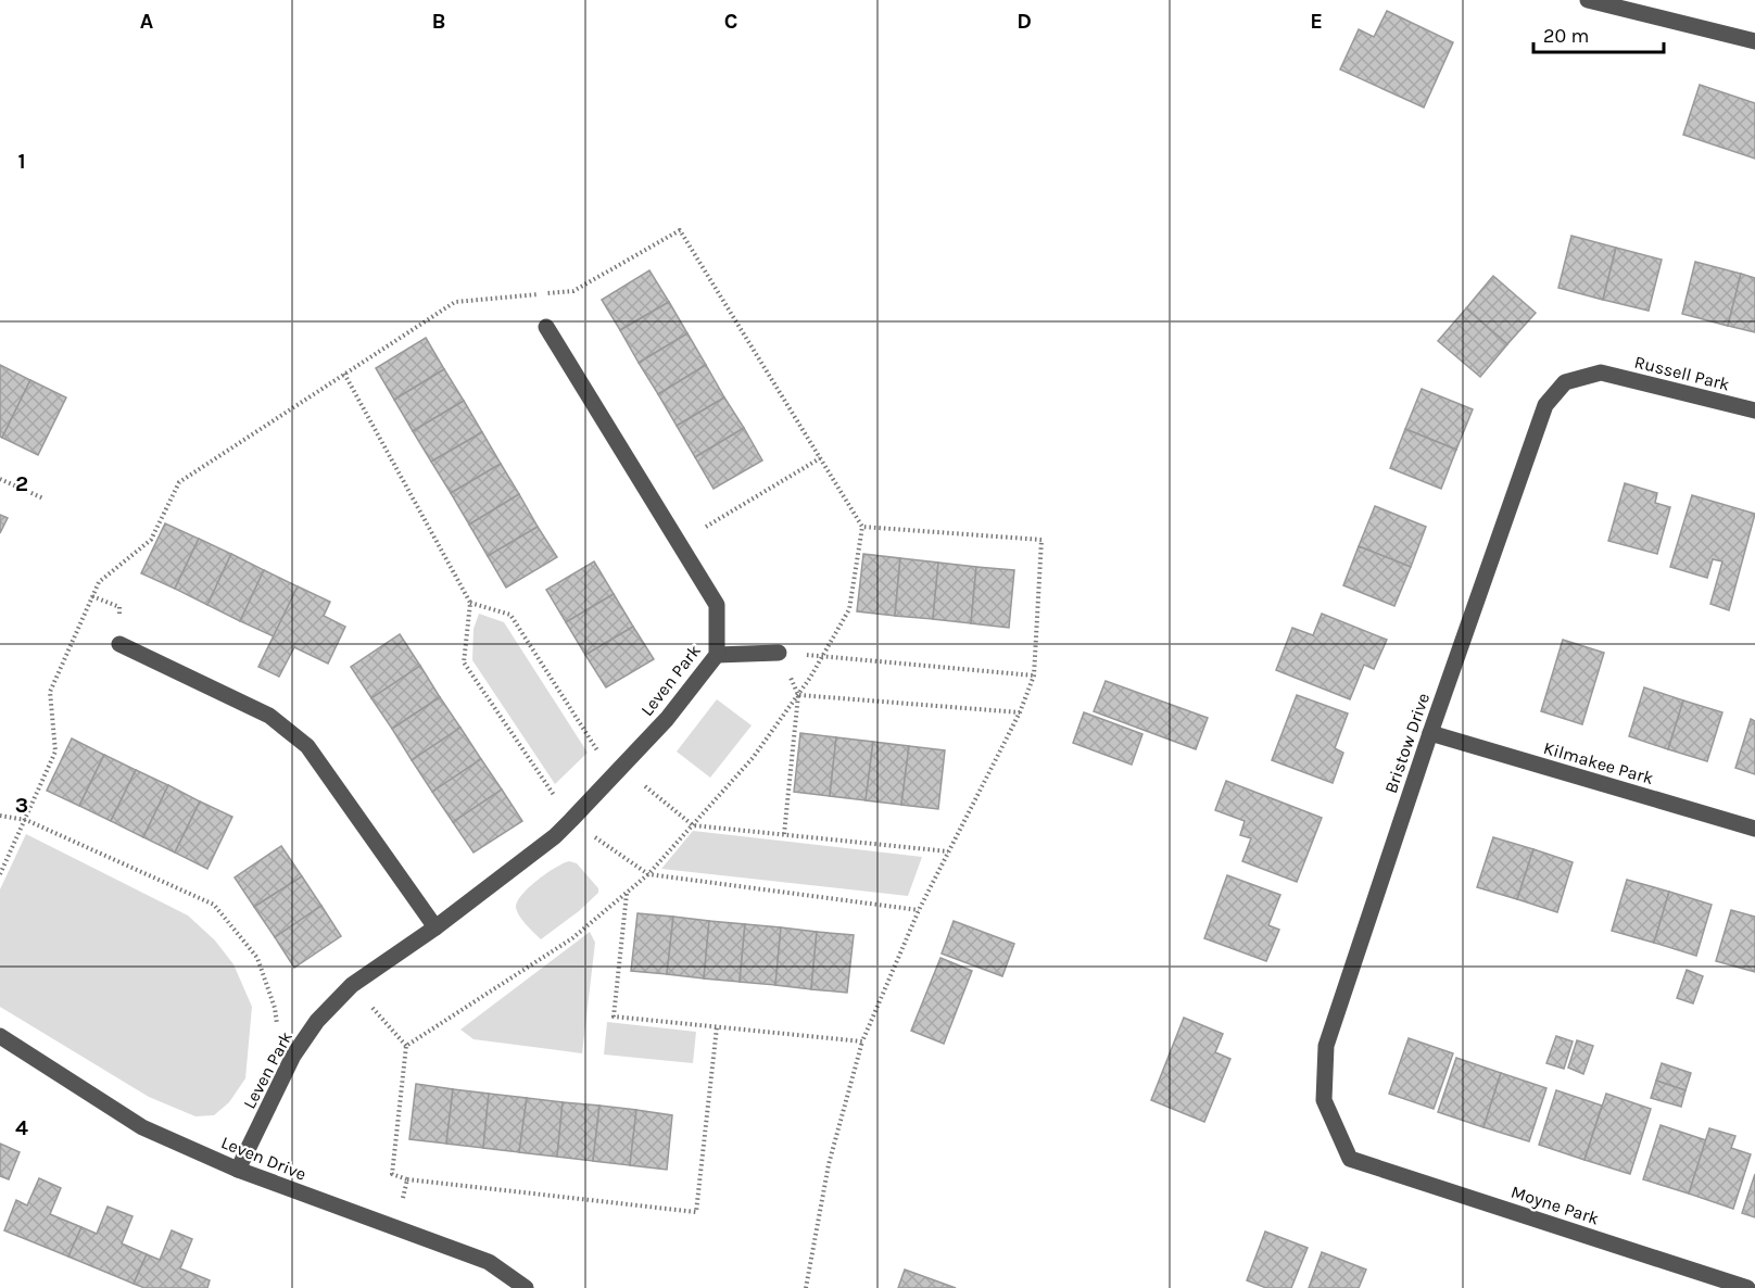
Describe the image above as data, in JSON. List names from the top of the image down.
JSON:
{
  "streets": {
    "street": [
      "Russell Park",
      "Leven Park",
      "Bristow Drive",
      "Kilmakee Park",
      "Leven Drive",
      "Moyne Park"
    ]
  },
  "crossings": [
    ["Russell Park", "Bristow Drive"],
    ["Leven Park", "Leven Drive"],
    ["Bristow Drive", "Kilmakee Park"],
    ["Bristow Drive", "Moyne Park"]
  ],
  "scale_bar": "20 m",
  "grid": {
    "columns": [
      "A",
      "B",
      "C",
      "D",
      "E"
    ],
    "rows": [
      "1",
      "2",
      "3",
      "4"
    ]
  }
}
